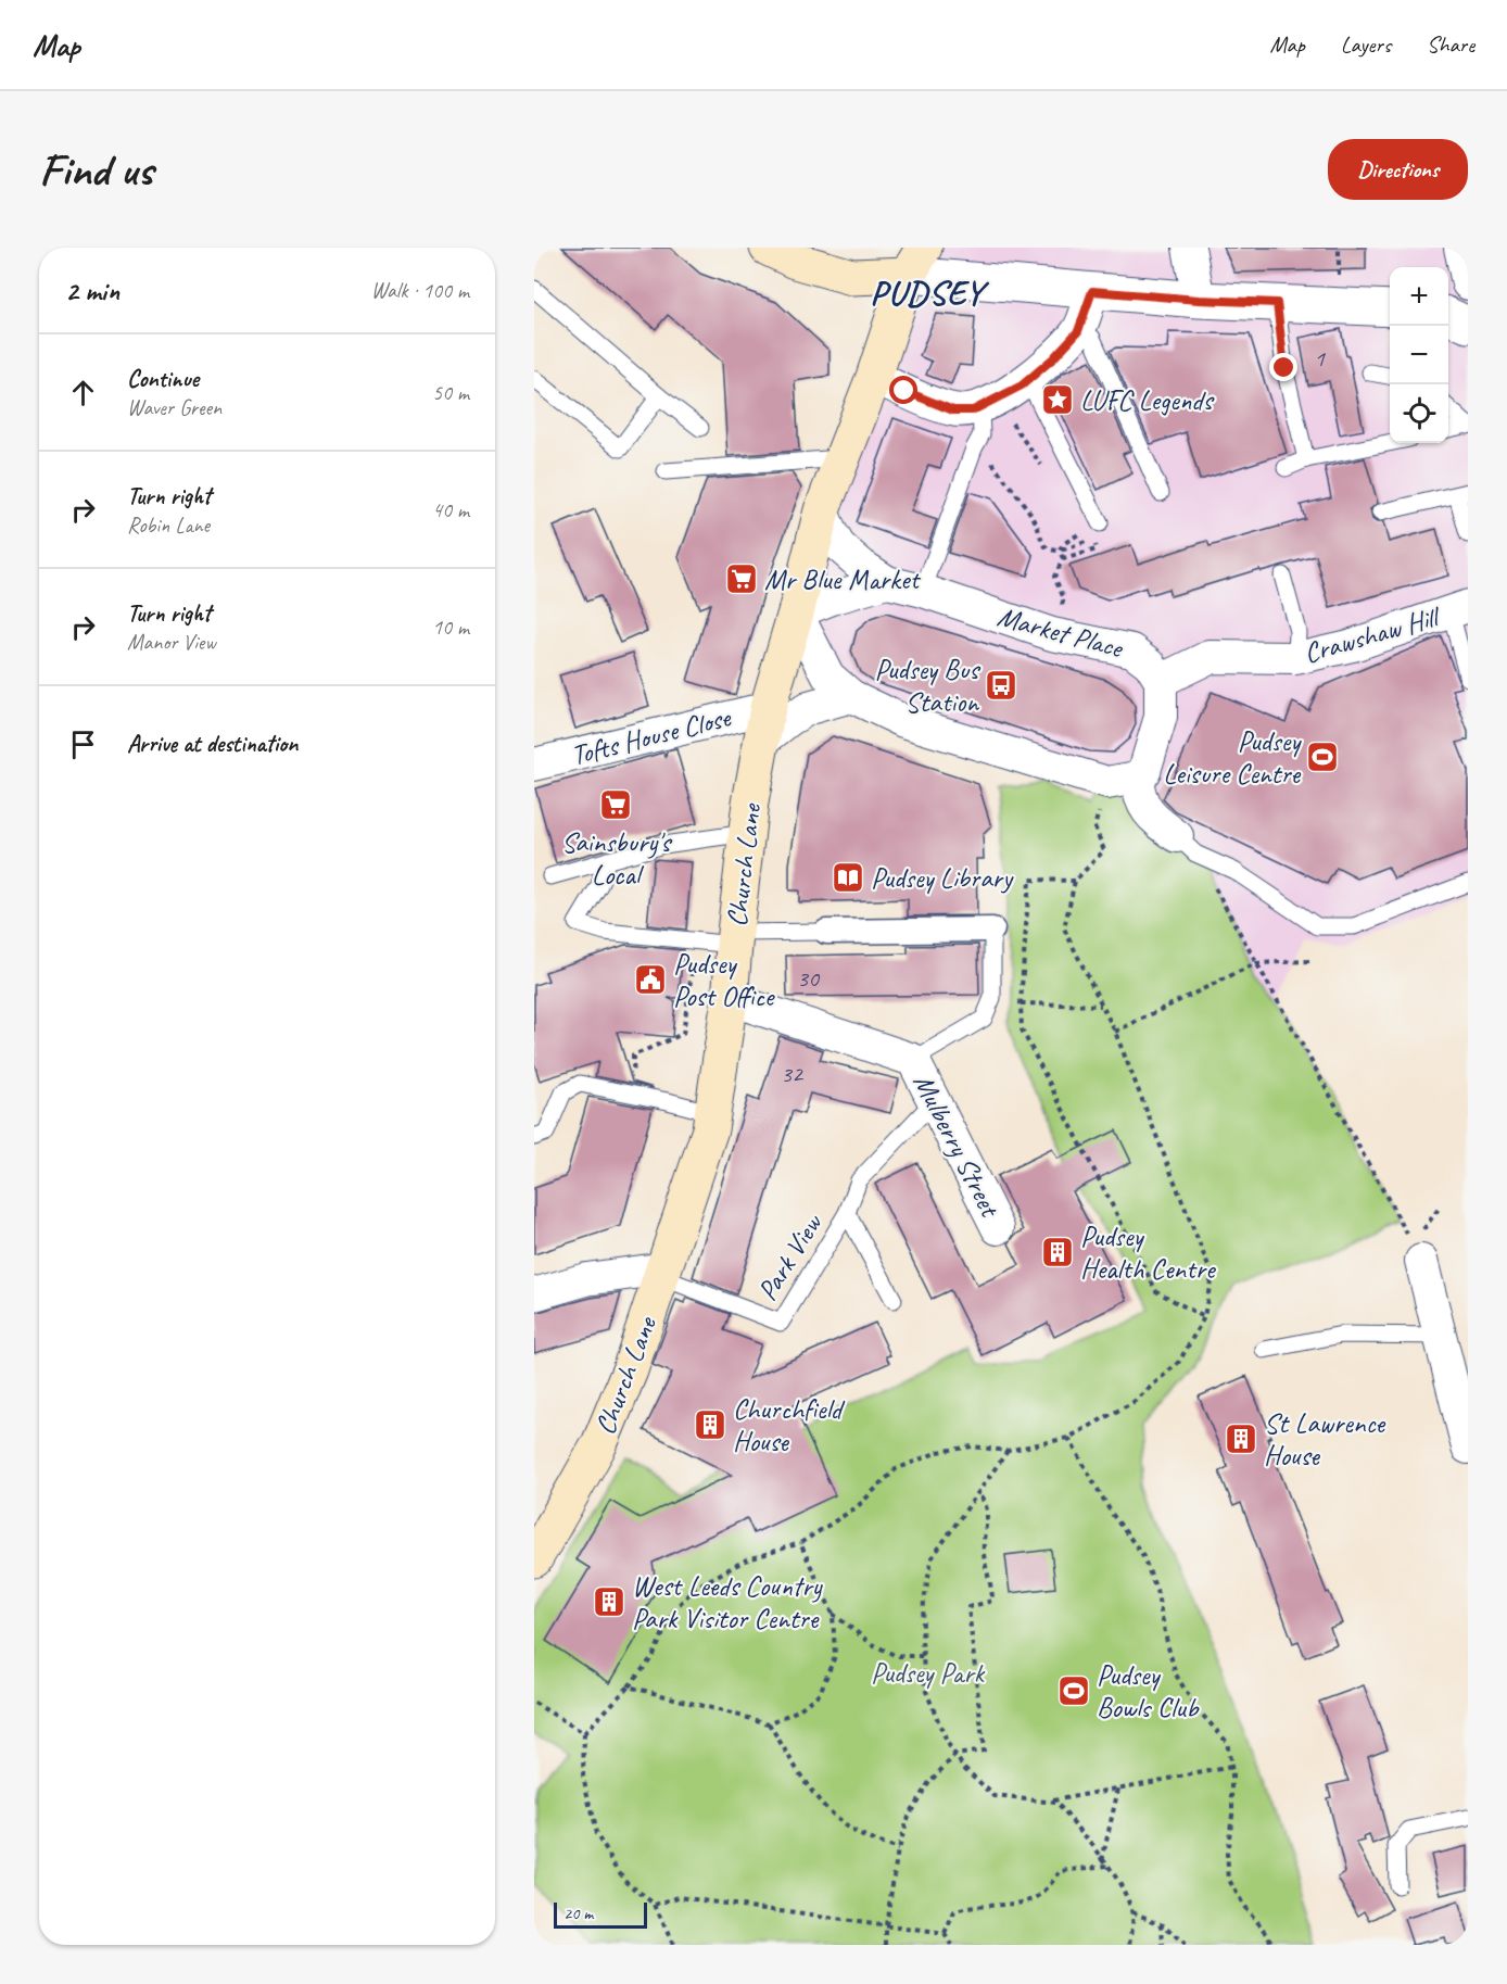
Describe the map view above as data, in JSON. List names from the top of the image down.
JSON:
{
  "streets": {
    "main road": ["Church Lane"],
    "street": [
      "Market Place",
      "Crawshaw Hill",
      "Tofts House Close",
      "Mulberry Street"
    ],
    "lane": ["Park View"]
  },
  "crossings": [
    ["Market Place", "Crawshaw Hill"],
    ["Market Place", "Church Lane"],
    ["Tofts House Close", "Church Lane"],
    ["Church Lane", "Mulberry Street"],
    ["Church Lane", "Park View"],
    ["Mulberry Street", "Park View"]
  ],
  "districts": ["PUDSEY"],
  "parks": ["Pudsey Park"],
  "places": {
    "place": ["LUFC Legends"],
    "supermarket": ["Mr Blue Market", "Sainsbury's Local"],
    "bus stop": ["Pudsey Bus Station"],
    "sports": ["Pudsey Leisure Centre", "Pudsey Bowls Club"],
    "library": ["Pudsey Library"],
    "public building": ["Pudsey Post Office"],
    "building": [
      "Pudsey Health Centre",
      "Churchfield House",
      "St Lawrence House",
      "West Leeds Country Park Visitor Centre"
    ]
  },
  "house_numbers": ["1", "30", "32"],
  "scale_bar": "20 m",
  "page": {
    "header": "Map",
    "nav": ["Map", "Layers", "Share"],
    "buttons": "Directions",
    "title": "Find us",
    "heading": ["2 min", "Walk · 100 m"],
    "map_buttons": ["+", "−"],
    "list": [
      ["Continue", "Waver Green", "50 m"],
      ["Turn right", "Robin Lane", "40 m"],
      ["Turn right", "Manor View", "10 m"],
      "Arrive at destination"
    ],
    "scale": "20 m"
  }
}
